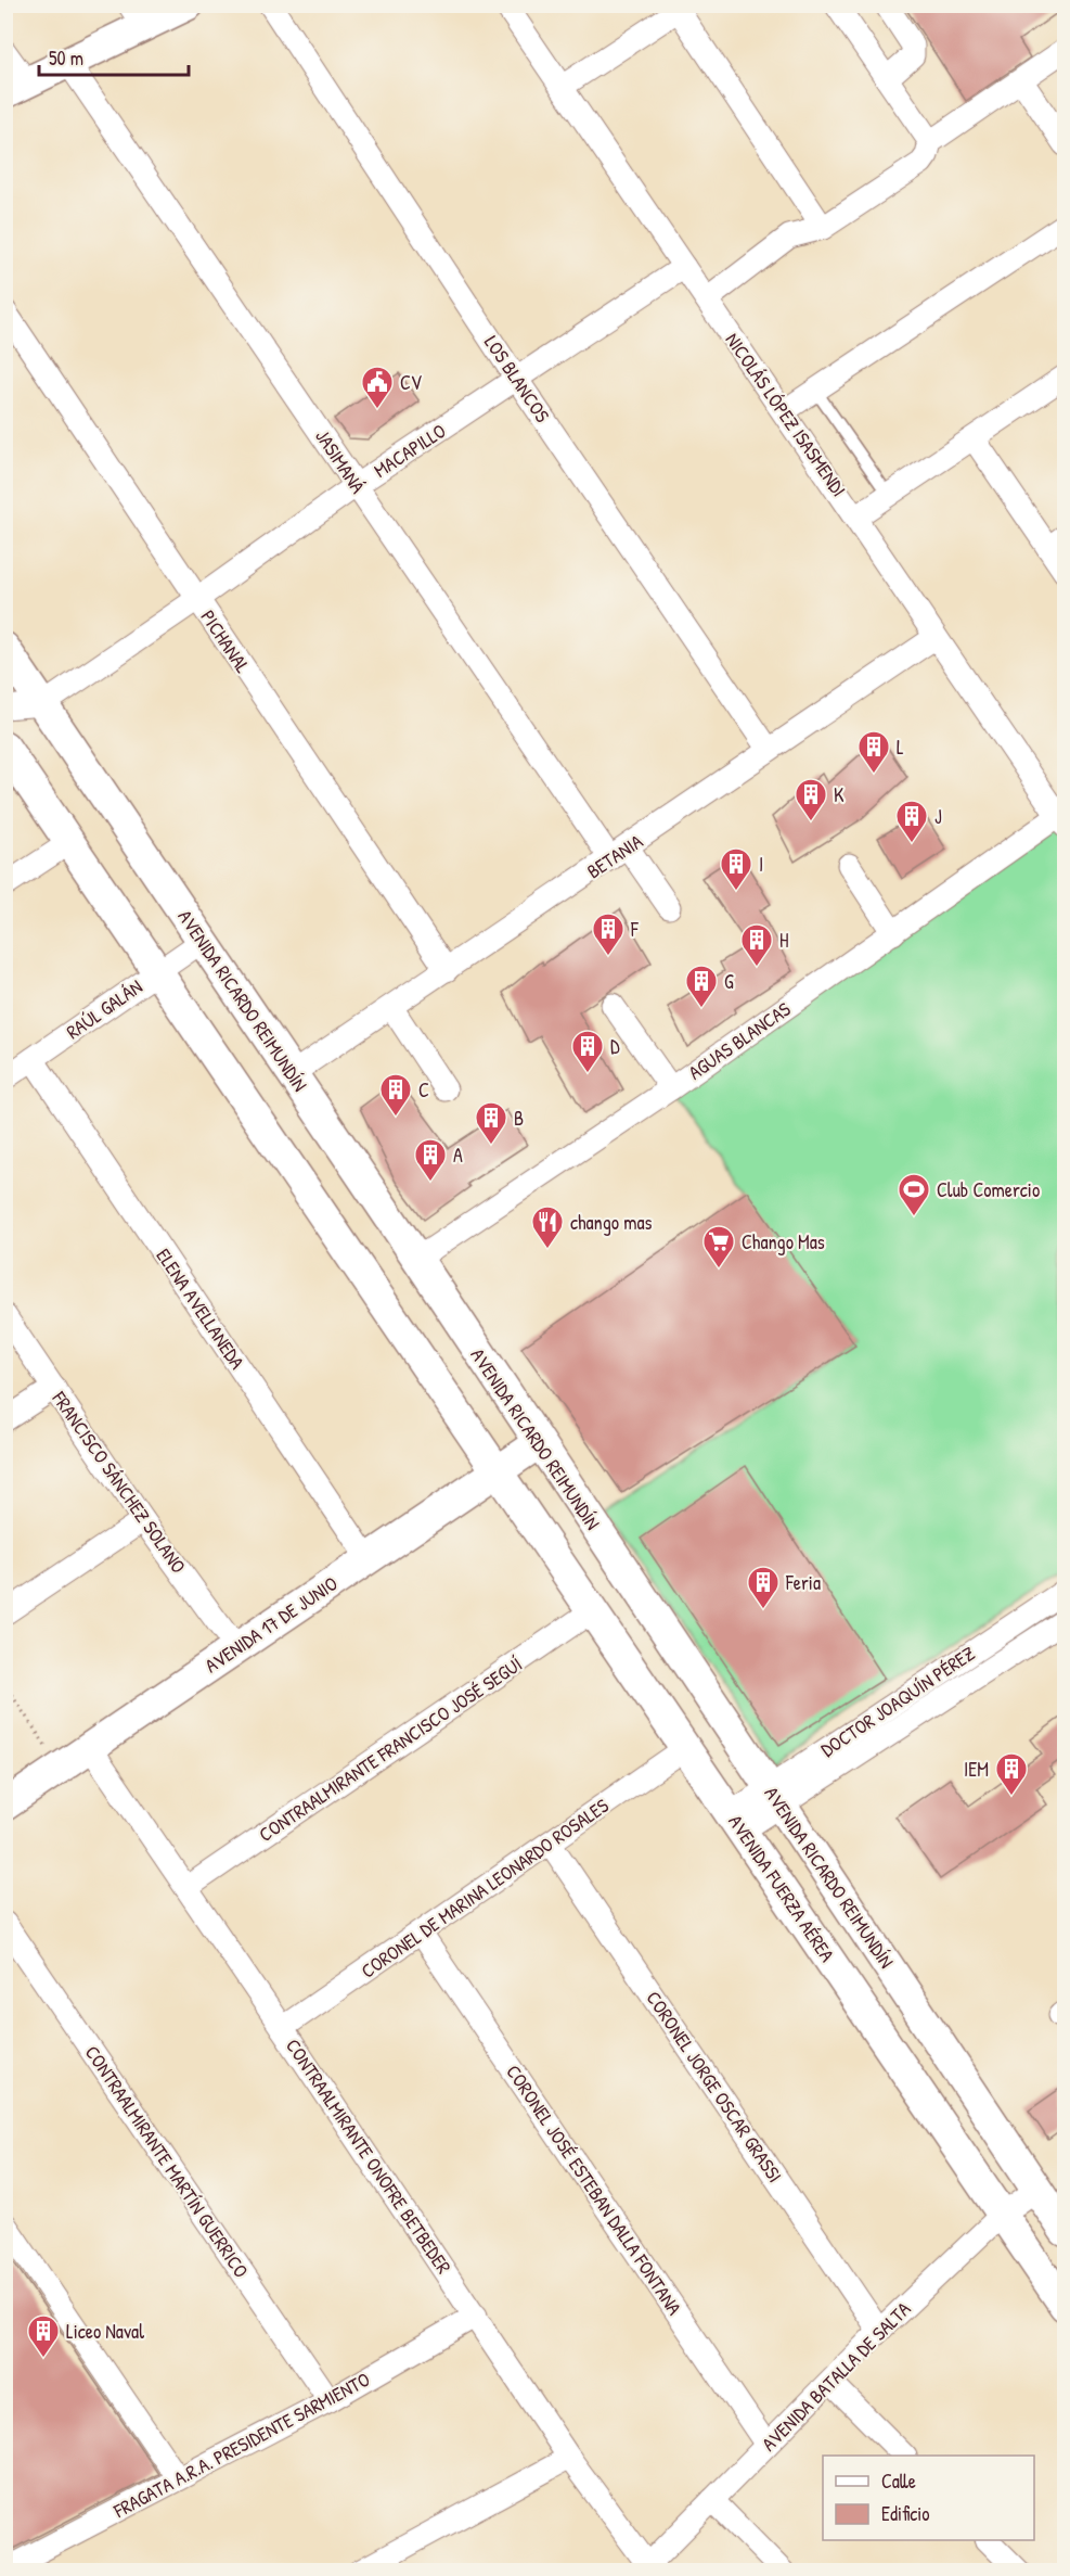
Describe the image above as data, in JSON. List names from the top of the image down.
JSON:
{
  "streets": {
    "street": [
      "LOS BLANCOS",
      "NICOLÁS LÓPEZ ISASMENDI",
      "MACAPILLO",
      "JASIMANÁ",
      "PICHANAL",
      "BETANIA",
      "AVENIDA RICARDO REIMUNDÍN",
      "RAÚL GALÁN",
      "AGUAS BLANCAS",
      "ELENA AVELLANEDA",
      "FRANCISCO SÁNCHEZ SOLANO",
      "AVENIDA 17 DE JUNIO",
      "DOCTOR JOAQUÍN PÉREZ",
      "CONTRAALMIRANTE FRANCISCO JOSÉ SEGUÍ",
      "CORONEL DE MARINA LEONARDO ROSALES",
      "AVENIDA FUERZA AÉREA",
      "CORONEL JORGE OSCAR GRASSI",
      "CONTRAALMIRANTE ONOFRE BETBEDER",
      "CONTRAALMIRANTE MARTÍN GUERRICO",
      "CORONEL JOSÉ ESTEBAN DALLA FONTANA",
      "AVENIDA BATALLA DE SALTA",
      "FRAGATA A.R.A. PRESIDENTE SARMIENTO"
    ]
  },
  "crossings": [
    ["LOS BLANCOS", "MACAPILLO"],
    ["LOS BLANCOS", "BETANIA"],
    ["NICOLÁS LÓPEZ ISASMENDI", "MACAPILLO"],
    ["NICOLÁS LÓPEZ ISASMENDI", "BETANIA"],
    ["NICOLÁS LÓPEZ ISASMENDI", "AGUAS BLANCAS"],
    ["MACAPILLO", "JASIMANÁ"],
    ["MACAPILLO", "PICHANAL"],
    ["MACAPILLO", "AVENIDA RICARDO REIMUNDÍN"],
    ["JASIMANÁ", "BETANIA"],
    ["PICHANAL", "BETANIA"],
    ["BETANIA", "AVENIDA RICARDO REIMUNDÍN"],
    ["AVENIDA RICARDO REIMUNDÍN", "RAÚL GALÁN"],
    ["AVENIDA RICARDO REIMUNDÍN", "AGUAS BLANCAS"],
    ["AVENIDA RICARDO REIMUNDÍN", "AVENIDA 17 DE JUNIO"],
    ["AVENIDA RICARDO REIMUNDÍN", "DOCTOR JOAQUÍN PÉREZ"],
    ["AVENIDA RICARDO REIMUNDÍN", "AVENIDA BATALLA DE SALTA"],
    ["RAÚL GALÁN", "ELENA AVELLANEDA"],
    ["ELENA AVELLANEDA", "AVENIDA 17 DE JUNIO"],
    ["FRANCISCO SÁNCHEZ SOLANO", "AVENIDA 17 DE JUNIO"],
    ["AVENIDA 17 DE JUNIO", "AVENIDA FUERZA AÉREA"],
    ["AVENIDA 17 DE JUNIO", "CONTRAALMIRANTE ONOFRE BETBEDER"],
    ["DOCTOR JOAQUÍN PÉREZ", "AVENIDA FUERZA AÉREA"],
    ["CONTRAALMIRANTE FRANCISCO JOSÉ SEGUÍ", "AVENIDA FUERZA AÉREA"],
    ["CONTRAALMIRANTE FRANCISCO JOSÉ SEGUÍ", "CONTRAALMIRANTE ONOFRE BETBEDER"],
    ["CORONEL DE MARINA LEONARDO ROSALES", "AVENIDA FUERZA AÉREA"],
    ["CORONEL DE MARINA LEONARDO ROSALES", "CORONEL JORGE OSCAR GRASSI"],
    ["CORONEL DE MARINA LEONARDO ROSALES", "CONTRAALMIRANTE ONOFRE BETBEDER"],
    ["CORONEL DE MARINA LEONARDO ROSALES", "CORONEL JOSÉ ESTEBAN DALLA FONTANA"],
    ["AVENIDA FUERZA AÉREA", "AVENIDA BATALLA DE SALTA"],
    ["CORONEL JORGE OSCAR GRASSI", "AVENIDA BATALLA DE SALTA"],
    ["CONTRAALMIRANTE ONOFRE BETBEDER", "AVENIDA BATALLA DE SALTA"],
    ["CONTRAALMIRANTE ONOFRE BETBEDER", "FRAGATA A.R.A. PRESIDENTE SARMIENTO"],
    ["CONTRAALMIRANTE MARTÍN GUERRICO", "FRAGATA A.R.A. PRESIDENTE SARMIENTO"],
    ["CORONEL JOSÉ ESTEBAN DALLA FONTANA", "AVENIDA BATALLA DE SALTA"]
  ],
  "places": {
    "public building": ["CV"],
    "building": [
      "L",
      "K",
      "J",
      "I",
      "F",
      "H",
      "G",
      "D",
      "C",
      "B",
      "A",
      "Feria",
      "IEM",
      "Liceo Naval"
    ],
    "sports": ["Club Comercio"],
    "restaurant": ["chango mas"],
    "supermarket": ["Chango Mas"]
  },
  "legend": ["Calle", "Edificio"],
  "scale_bar": "50 m"
}
